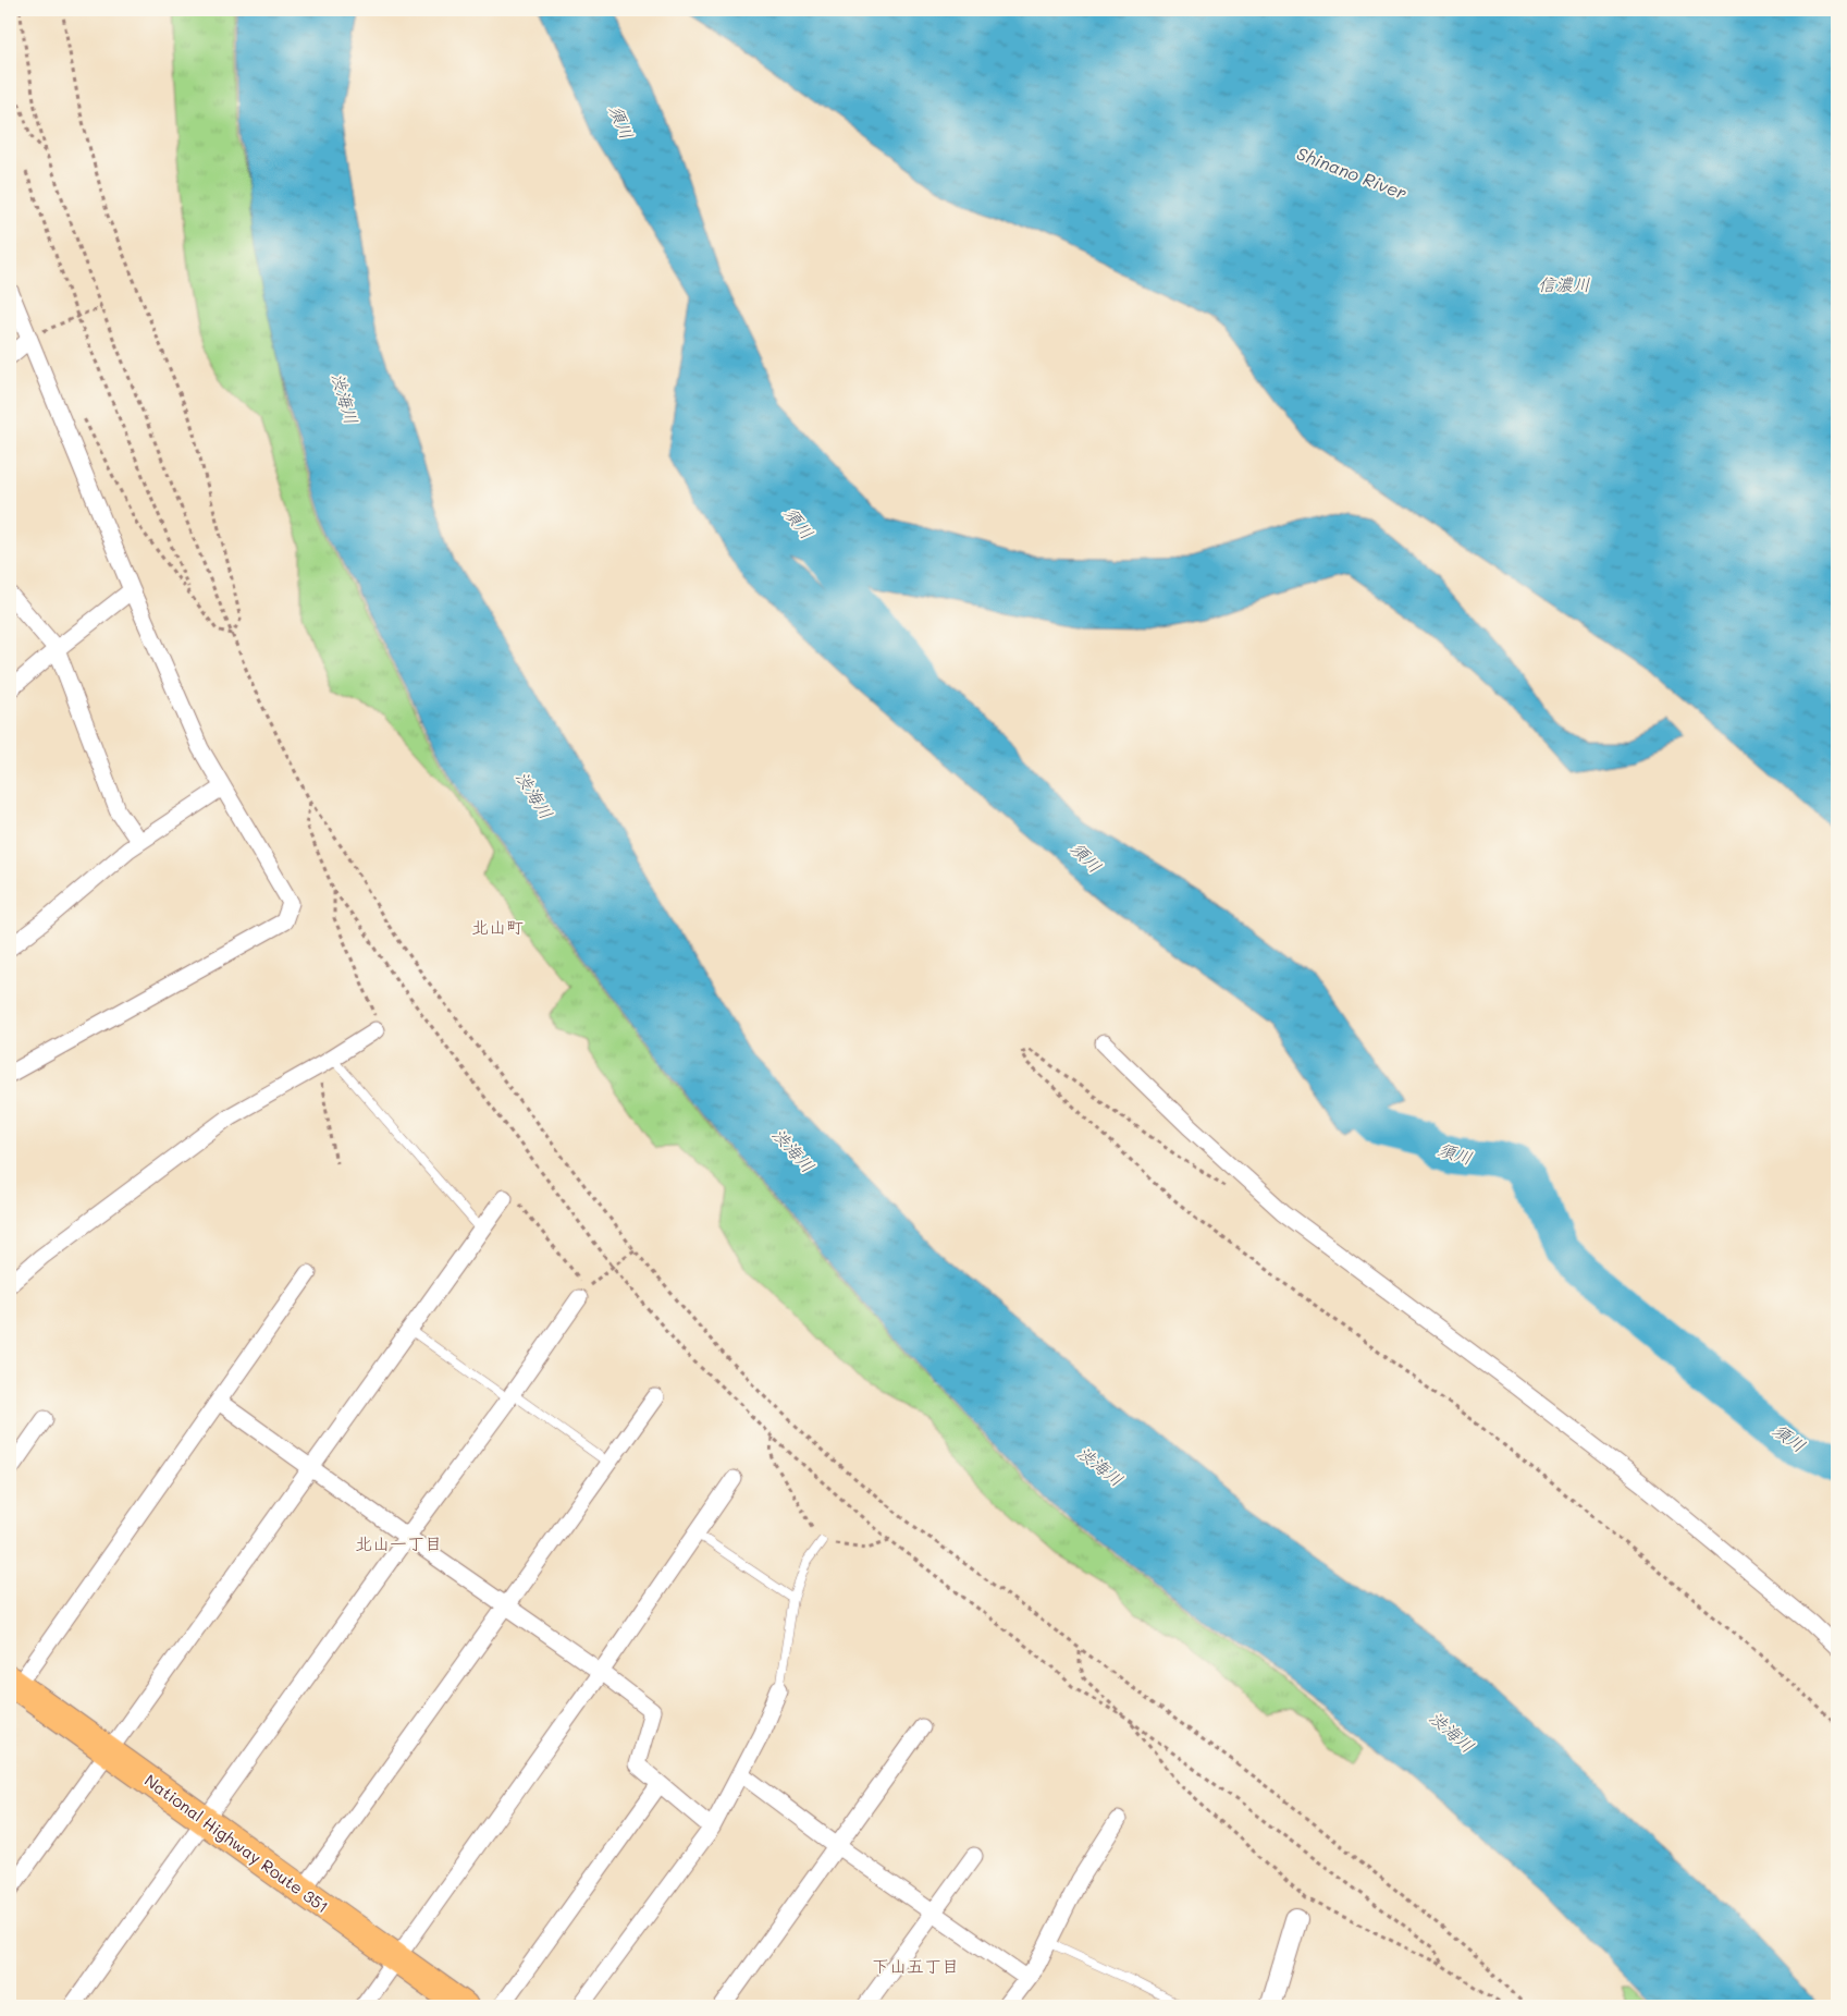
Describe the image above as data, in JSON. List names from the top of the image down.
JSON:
{
  "streets": {
    "highway": ["National Highway Route 351"]
  },
  "districts": ["北山町", "北山一丁目", "下山五丁目"],
  "water": [
    "須川",
    "Shinano River",
    "信濃川",
    "渋海川"
  ]
}
